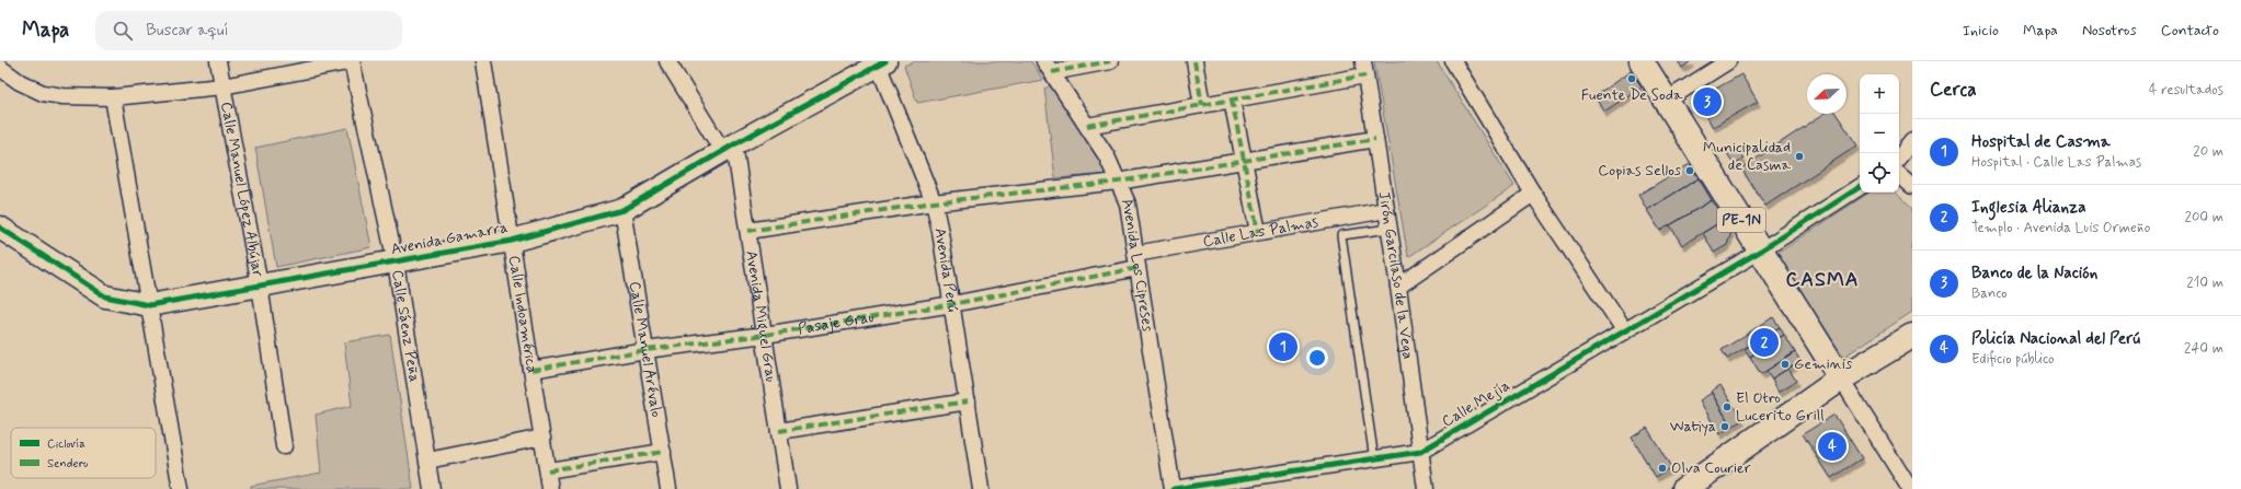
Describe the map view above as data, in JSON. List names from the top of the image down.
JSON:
{
  "streets": {
    "highway": ["PE-1N"],
    "street": [
      "Calle Manuel López Albújar",
      "Calle Las Palmas",
      "Avenida Gamarra",
      "Avenida Los Cipreses",
      "Avenida Perú",
      "Jirón Garcilaso de la Vega",
      "Calle Indoamérica",
      "Avenida Miguel Grau",
      "Pasaje Grau",
      "Calle Sáenz Peña",
      "Calle Manuel Arévalo",
      "Calle Mejía"
    ]
  },
  "crossings": [
    ["Calle Manuel López Albújar", "Avenida Gamarra"],
    ["PE-1N", "Calle Mejía"],
    ["Calle Las Palmas", "Avenida Los Cipreses"],
    ["Calle Las Palmas", "Jirón Garcilaso de la Vega"],
    ["Calle Las Palmas", "Pasaje Grau"],
    ["Avenida Gamarra", "Avenida Perú"],
    ["Avenida Gamarra", "Calle Indoamérica"],
    ["Avenida Gamarra", "Avenida Miguel Grau"],
    ["Avenida Gamarra", "Calle Sáenz Peña"],
    ["Avenida Gamarra", "Calle Manuel Arévalo"],
    ["Avenida Los Cipreses", "Pasaje Grau"],
    ["Avenida Los Cipreses", "Calle Mejía"],
    ["Avenida Perú", "Pasaje Grau"],
    ["Jirón Garcilaso de la Vega", "Calle Mejía"],
    ["Calle Indoamérica", "Pasaje Grau"],
    ["Avenida Miguel Grau", "Pasaje Grau"],
    ["Pasaje Grau", "Calle Manuel Arévalo"]
  ],
  "districts": ["CASMA"],
  "places": [
    "Fuente De Soda",
    "Municipalidad de Casma",
    "Copias Sellos",
    "Geminis",
    "El Otro Lucerito Grill",
    "Watiya",
    "Olva Courier"
  ],
  "legend": ["Ciclovía", "Sendero"],
  "north": "bottom left",
  "page": {
    "header": "Mapa",
    "search": "Buscar aquí",
    "nav": [
      "Inicio",
      "Mapa",
      "Nosotros",
      "Contacto"
    ],
    "heading": ["Cerca", "4 resultados"],
    "map_buttons": ["+", "−"],
    "pins": [
      "3",
      "2",
      "1",
      "4"
    ],
    "list": [
      {
        "mark": "1",
        "name": "Hospital de Casma",
        "note": "Hospital · Calle Las Palmas",
        "value": "20 m"
      },
      {
        "mark": "2",
        "name": "Inglesia Alianza",
        "note": "Templo · Avenida Luis Ormeño",
        "value": "200 m"
      },
      {
        "mark": "3",
        "name": "Banco de la Nación",
        "note": "Banco",
        "value": "210 m"
      },
      {
        "mark": "4",
        "name": "Policía Nacional del Perú",
        "note": "Edificio público",
        "value": "240 m"
      }
    ]
  }
}
